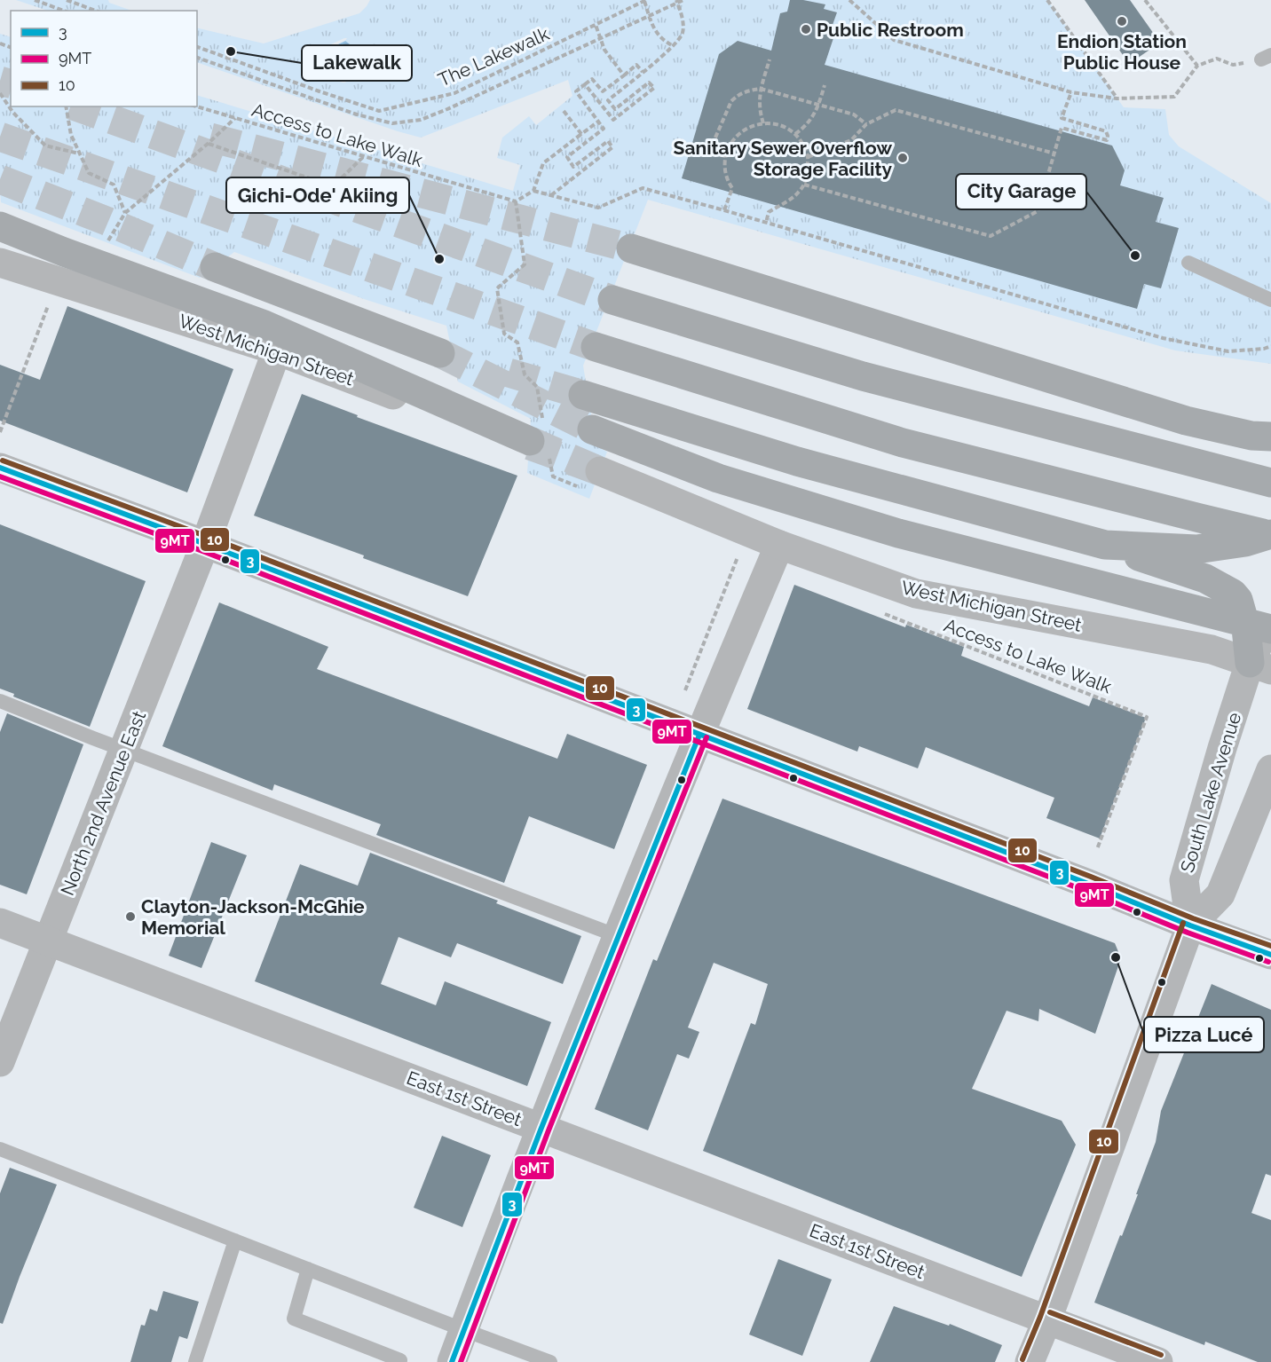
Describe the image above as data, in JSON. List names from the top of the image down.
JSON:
{
  "streets": {
    "street": [
      "West Michigan Street",
      "South Lake Avenue",
      "North 2nd Avenue East",
      "East 1st Street"
    ],
    "path": ["The Lakewalk", "Access to Lake Walk"]
  },
  "crossings": [
    ["West Michigan Street", "South Lake Avenue"],
    ["West Michigan Street", "North 2nd Avenue East"],
    ["North 2nd Avenue East", "East 1st Street"]
  ],
  "places": [
    "Endion Station Public House",
    "Public Restroom",
    "Lakewalk",
    "Sanitary Sewer Overflow Storage Facility",
    "City Garage",
    "Gichi-Ode' Akiing",
    "Clayton-Jackson-McGhie Memorial",
    "Pizza Lucé"
  ],
  "lines": ["transit line 10", "transit line 3", "transit line 9MT"],
  "legend": ["3", "9MT", "10"]
}
